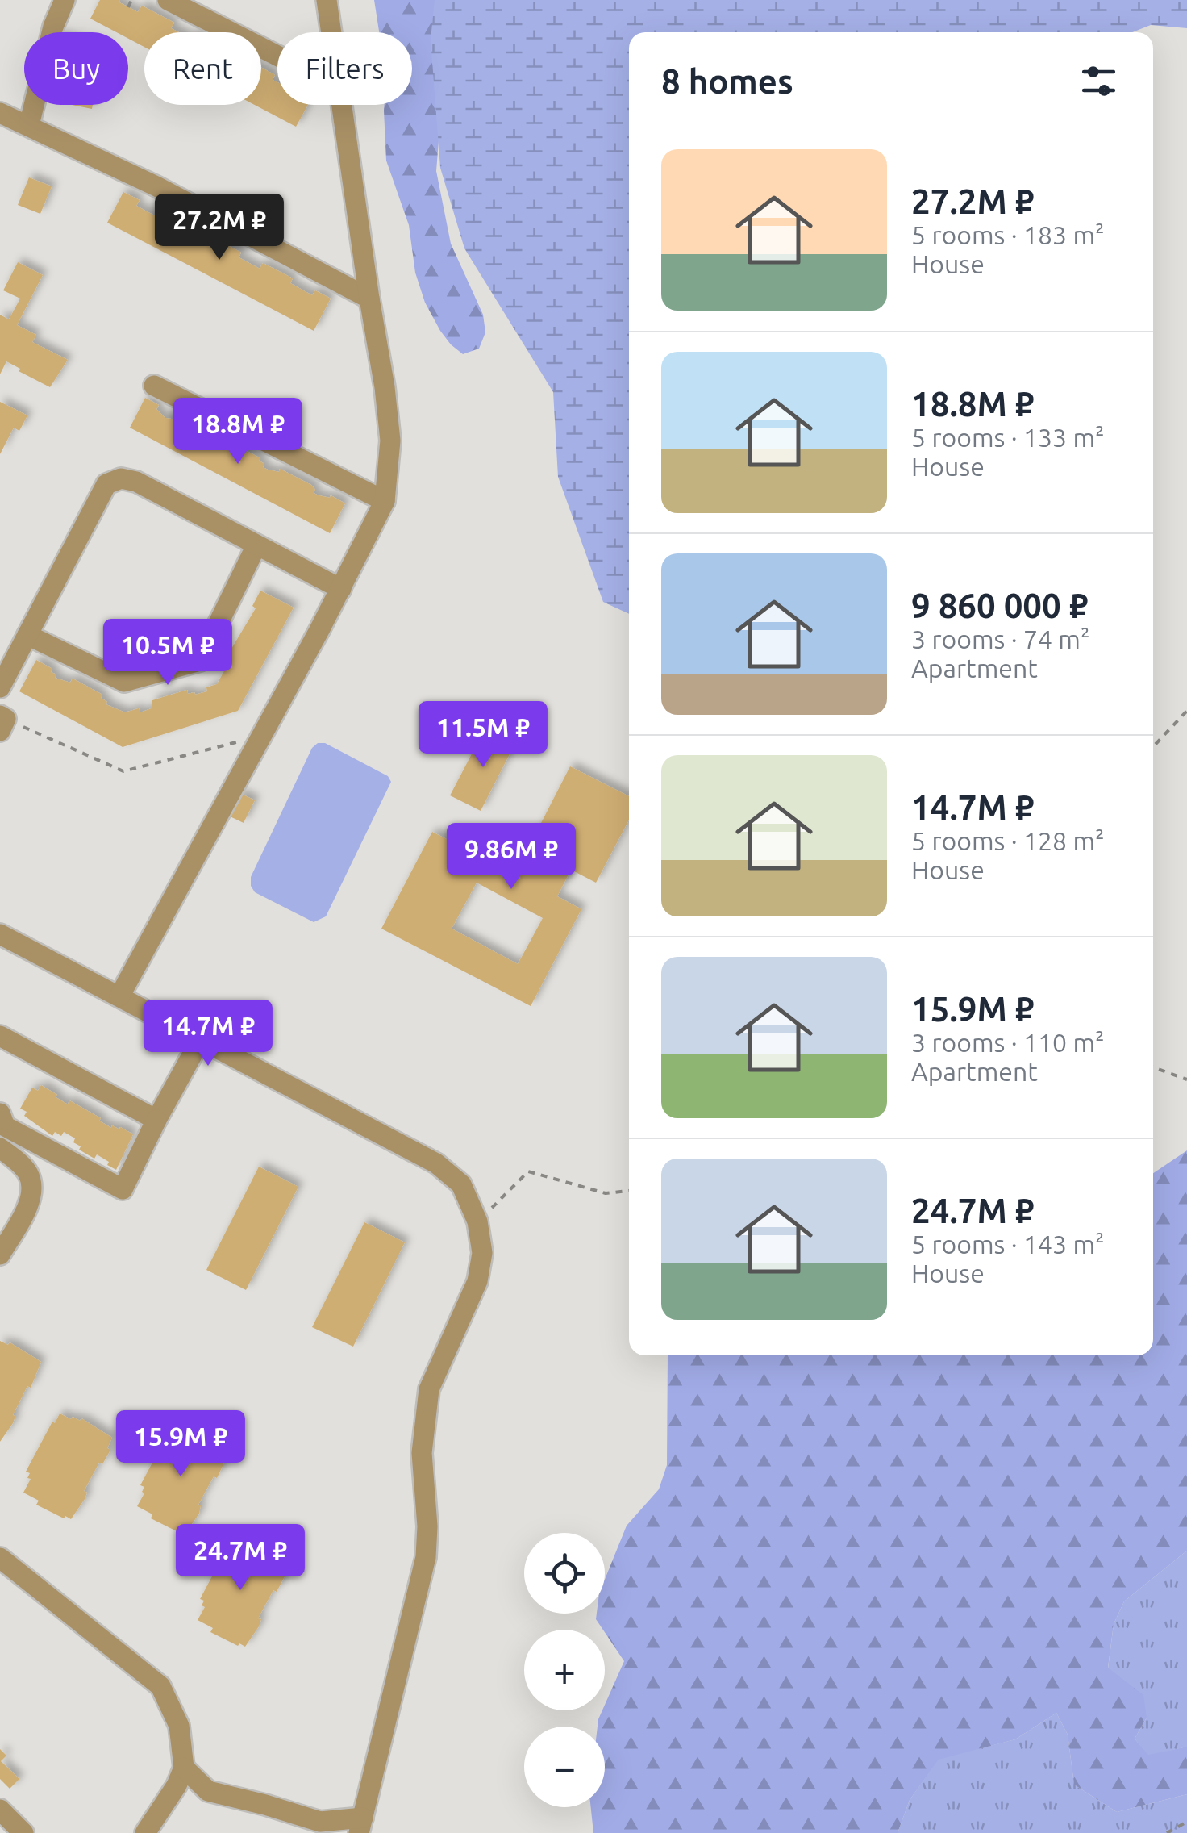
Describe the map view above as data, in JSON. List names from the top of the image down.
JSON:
{
  "page": {
    "chip": ["Buy", "Rent", "Filters"],
    "heading": "8 homes",
    "list": [
      {
        "name": "27.2M ₽",
        "note": "5 rooms · 183 m² · House"
      },
      {
        "name": "18.8M ₽",
        "note": "5 rooms · 133 m² · House"
      },
      {
        "name": "9 860 000 ₽",
        "note": "3 rooms · 74 m² · Apartment"
      },
      {
        "name": "14.7M ₽",
        "note": "5 rooms · 128 m² · House"
      },
      {
        "name": "15.9M ₽",
        "note": "3 rooms · 110 m² · Apartment"
      },
      {
        "name": "24.7M ₽",
        "note": "5 rooms · 143 m² · House"
      }
    ],
    "price": [
      "27.2M ₽",
      "18.8M ₽",
      "10.5M ₽",
      "11.5M ₽",
      "9.86M ₽",
      "14.7M ₽",
      "15.9M ₽",
      "24.7M ₽"
    ],
    "map_buttons": ["+", "−"]
  }
}
